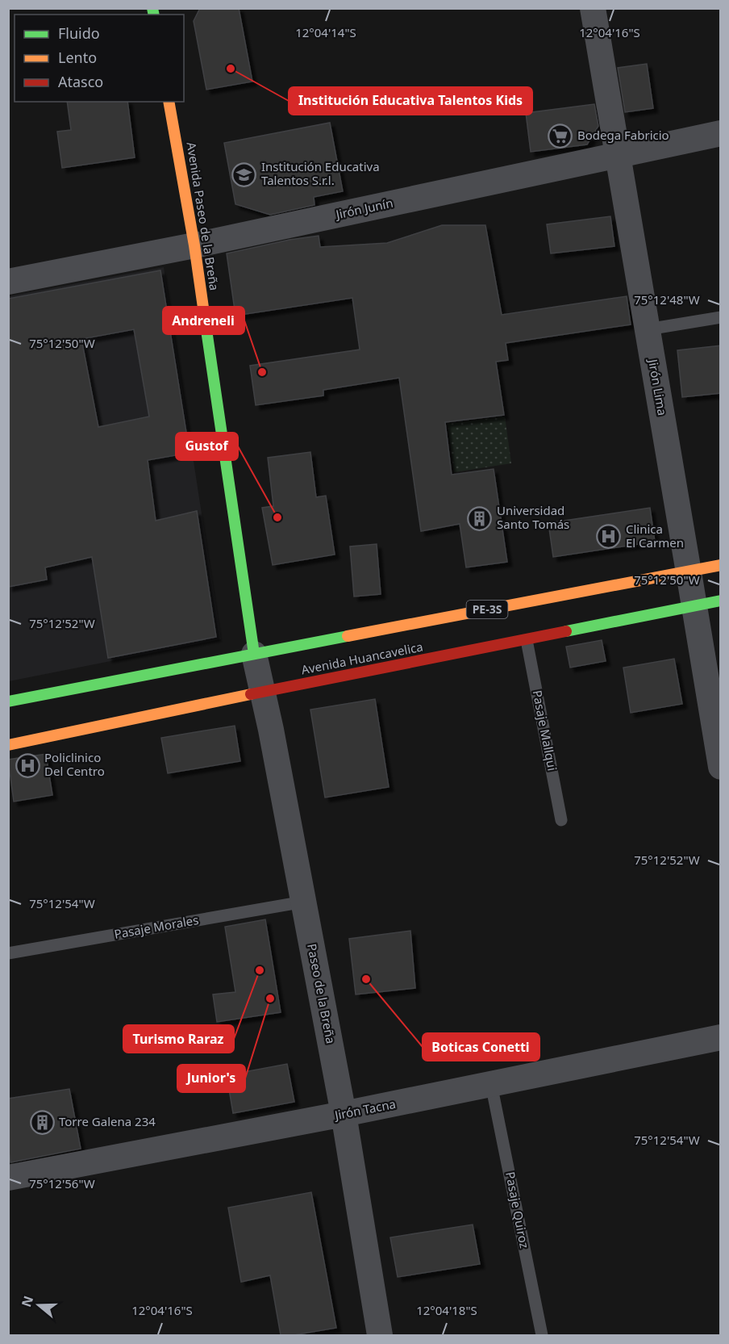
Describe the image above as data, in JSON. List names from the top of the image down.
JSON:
{
  "streets": {
    "main road": ["Avenida Paseo de la Breña", "PE-3S", "Avenida Huancavelica"],
    "street": [
      "Jirón Junín",
      "Jirón Lima",
      "Paseo de la Breña",
      "Jirón Tacna"
    ],
    "lane": ["Pasaje Mallqui", "Pasaje Morales", "Pasaje Quiroz"]
  },
  "crossings": [
    ["Jirón Junín", "Avenida Paseo de la Breña"],
    ["Jirón Junín", "Jirón Lima"],
    ["Avenida Paseo de la Breña", "Avenida Huancavelica"],
    ["Avenida Paseo de la Breña", "Paseo de la Breña"],
    ["Jirón Lima", "Avenida Huancavelica"],
    ["Avenida Huancavelica", "Pasaje Mallqui"],
    ["Avenida Huancavelica", "Paseo de la Breña"],
    ["Pasaje Morales", "Paseo de la Breña"],
    ["Paseo de la Breña", "Jirón Tacna"],
    ["Jirón Tacna", "Pasaje Quiroz"]
  ],
  "places": {
    "other": [
      "Institución Educativa Talentos Kids",
      "Andreneli",
      "Gustof",
      "Turismo Raraz",
      "Boticas Conetti",
      "Junior's"
    ],
    "supermarket": ["Bodega Fabricio"],
    "school or university": ["Institución Educativa Talentos S.r.l."],
    "building": ["Universidad Santo Tomás", "Torre Galena 234"],
    "hospital": ["Clinica El Carmen", "Policlinico Del Centro"]
  },
  "legend": ["Fluido", "Lento", "Atasco"],
  "north": "left",
  "coordinates": [
    "12°04'14\"S",
    "12°04'16\"S",
    "75°12'48\"W",
    "75°12'50\"W",
    "75°12'52\"W",
    "75°12'54\"W",
    "75°12'56\"W",
    "12°04'18\"S"
  ]
}
